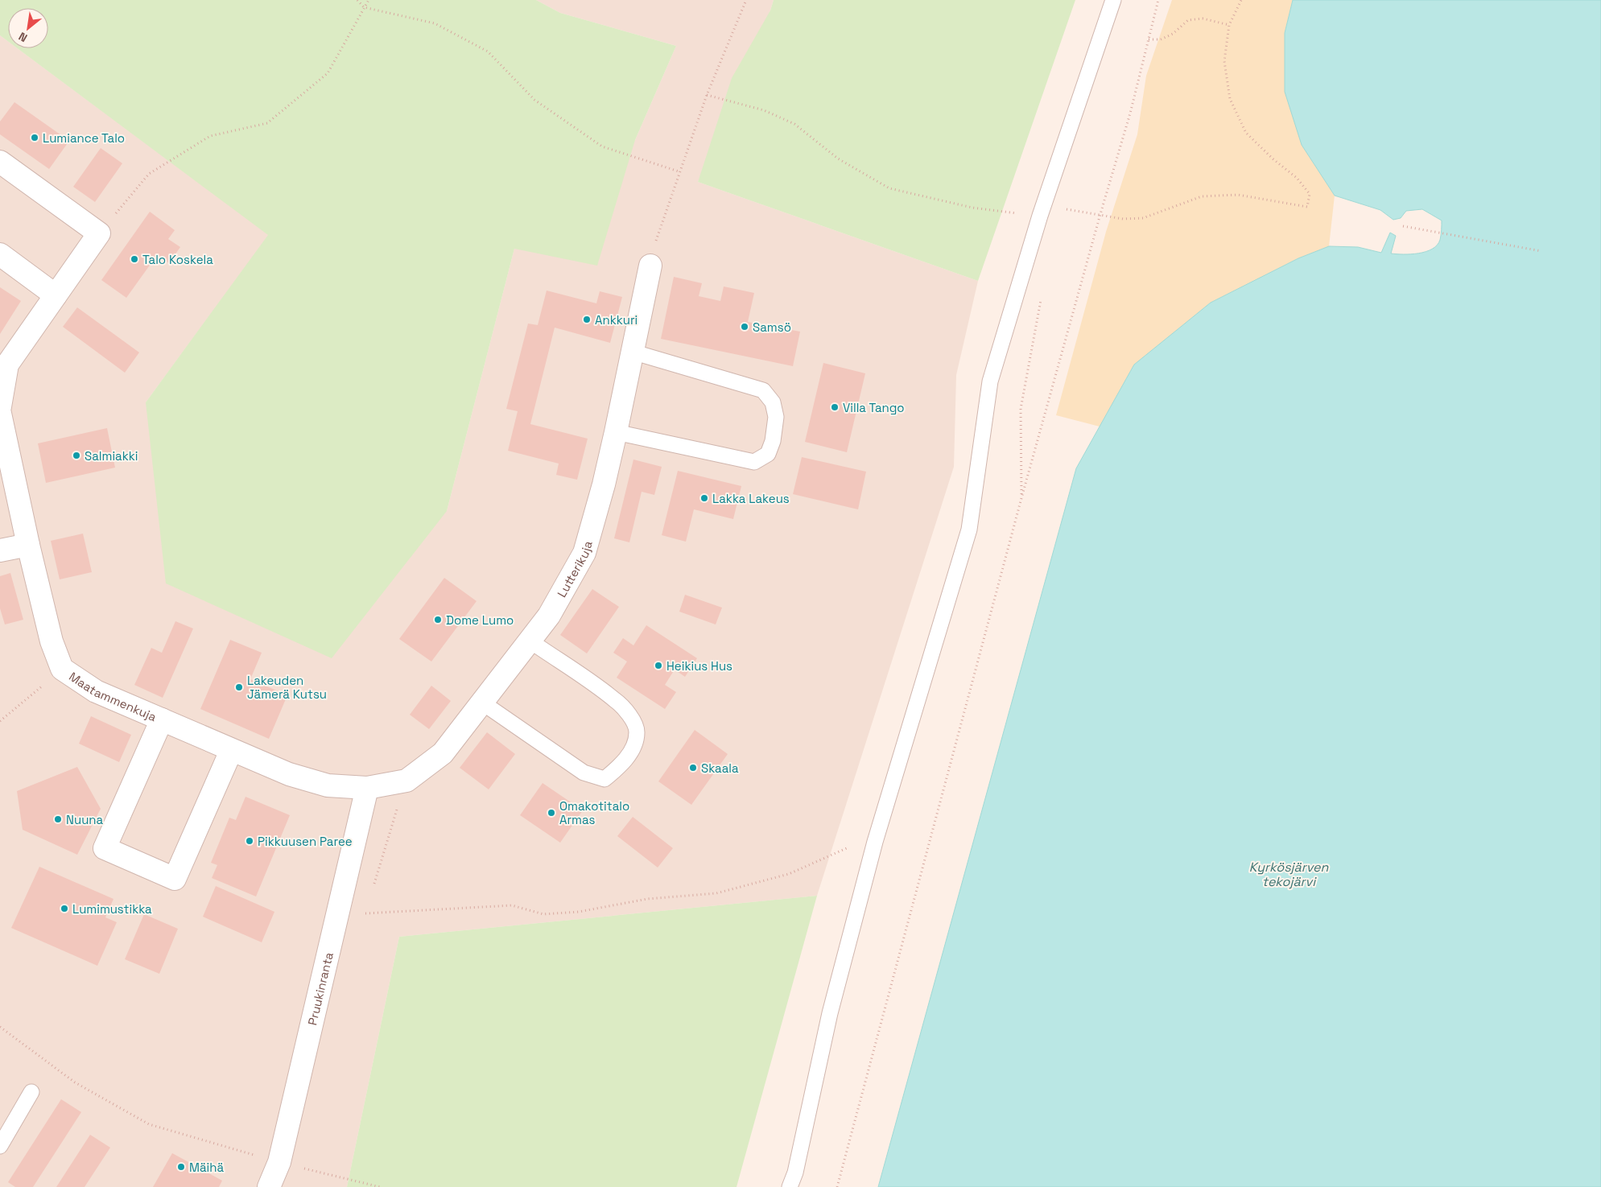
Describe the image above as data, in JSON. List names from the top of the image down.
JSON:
{
  "streets": {
    "street": ["Lutterikuja", "Maatammenkuja", "Pruukinranta"]
  },
  "crossings": [
    ["Lutterikuja", "Maatammenkuja"],
    ["Lutterikuja", "Pruukinranta"],
    ["Maatammenkuja", "Pruukinranta"]
  ],
  "water": ["Kyrkösjärven tekojärvi"],
  "places": [
    "Lumiance Talo",
    "Talo Koskela",
    "Ankkuri",
    "Samsö",
    "Villa Tango",
    "Salmiakki",
    "Lakka Lakeus",
    "Dome Lumo",
    "Heikius Hus",
    "Lakeuden Jämerä Kutsu",
    "Skaala",
    "Omakotitalo Armas",
    "Nuuna",
    "Pikkuusen Paree",
    "Lumimustikka",
    "Mäihä"
  ],
  "north": "bottom left"
}
